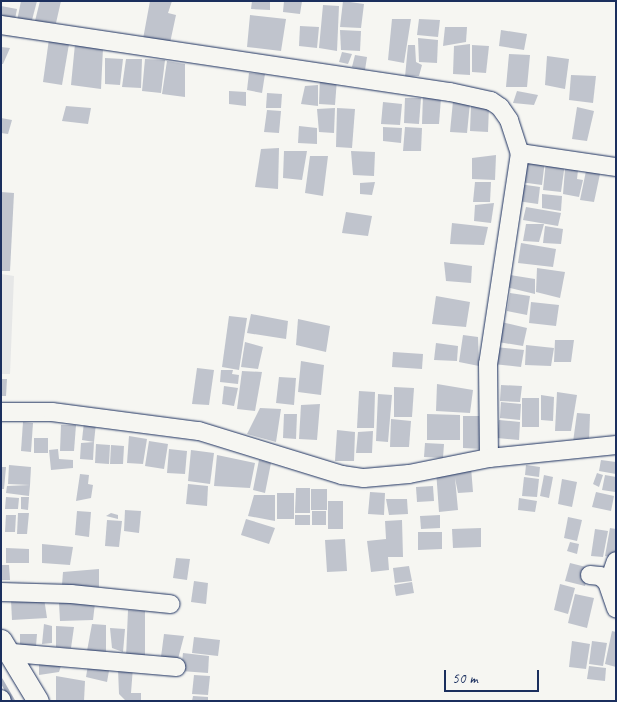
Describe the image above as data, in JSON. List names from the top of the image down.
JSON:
{
  "scale_bar": "50 m"
}
